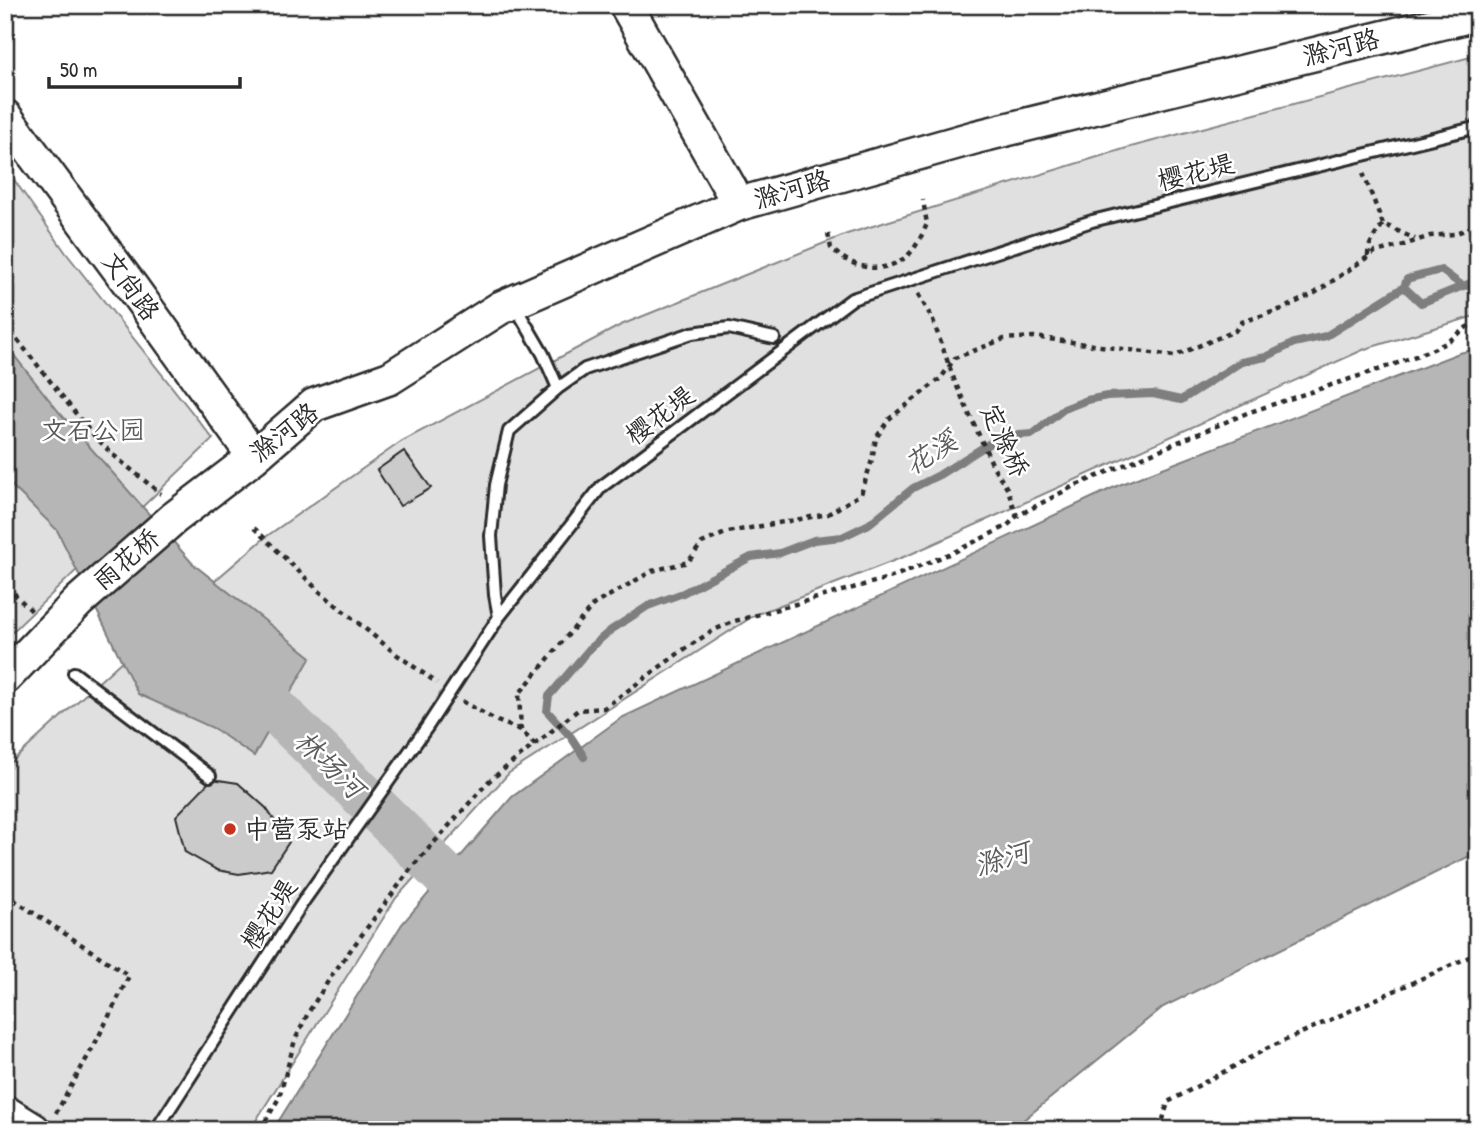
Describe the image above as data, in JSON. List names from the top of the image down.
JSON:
{
  "streets": {
    "street": ["滁河路", "文尚路", "雨花桥"],
    "lane": ["樱花堤"],
    "path": ["定滁桥"]
  },
  "crossings": [
    ["滁河路", "文尚路"],
    ["滁河路", "雨花桥"]
  ],
  "water": ["花溪", "林场河", "滁河"],
  "parks": ["文石公园"],
  "places": ["中营泵站"],
  "scale_bar": "50 m"
}
